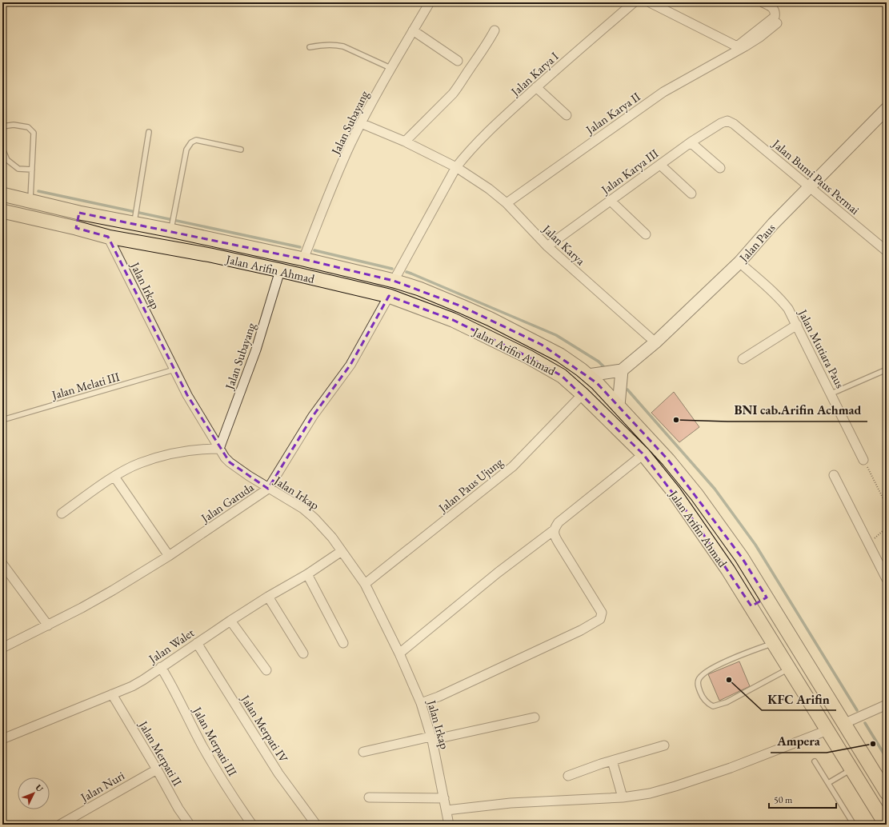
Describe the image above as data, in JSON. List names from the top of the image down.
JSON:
{
  "streets": {
    "main road": ["Jalan Paus", "Jalan Arifin Ahmad"],
    "street": [
      "Jalan Karya I",
      "Jalan Karya II",
      "Jalan Subayang",
      "Jalan Karya III",
      "Jalan Bumi Paus Permai",
      "Jalan Karya",
      "Jalan Irkap",
      "Jalan Mutiara Paus",
      "Jalan Paus Ujung",
      "Jalan Garuda",
      "Jalan Walet",
      "Jalan Merpati IV",
      "Jalan Merpati III",
      "Jalan Merpati II",
      "Jalan Nuri"
    ],
    "lane": ["Jalan Melati III"]
  },
  "crossings": [
    ["Jalan Karya I", "Jalan Karya"],
    ["Jalan Karya II", "Jalan Karya"],
    ["Jalan Subayang", "Jalan Karya"],
    ["Jalan Subayang", "Jalan Arifin Ahmad"],
    ["Jalan Subayang", "Jalan Irkap"],
    ["Jalan Karya III", "Jalan Bumi Paus Permai"],
    ["Jalan Karya III", "Jalan Karya"],
    ["Jalan Bumi Paus Permai", "Jalan Paus"],
    ["Jalan Paus", "Jalan Karya"],
    ["Jalan Paus", "Jalan Mutiara Paus"],
    ["Jalan Arifin Ahmad", "Jalan Irkap"],
    ["Jalan Arifin Ahmad", "Jalan Paus Ujung"],
    ["Jalan Arifin Ahmad", "Jalan Garuda"],
    ["Jalan Irkap", "Jalan Melati III"],
    ["Jalan Irkap", "Jalan Paus Ujung"],
    ["Jalan Irkap", "Jalan Garuda"],
    ["Jalan Irkap", "Jalan Walet"],
    ["Jalan Walet", "Jalan Merpati IV"],
    ["Jalan Walet", "Jalan Merpati III"],
    ["Jalan Walet", "Jalan Merpati II"],
    ["Jalan Merpati II", "Jalan Nuri"]
  ],
  "places": ["BNI cab.Arifin Achmad", "KFC Arifin", "Ampera"],
  "scale_bar": "50 m",
  "north": "top right"
}
